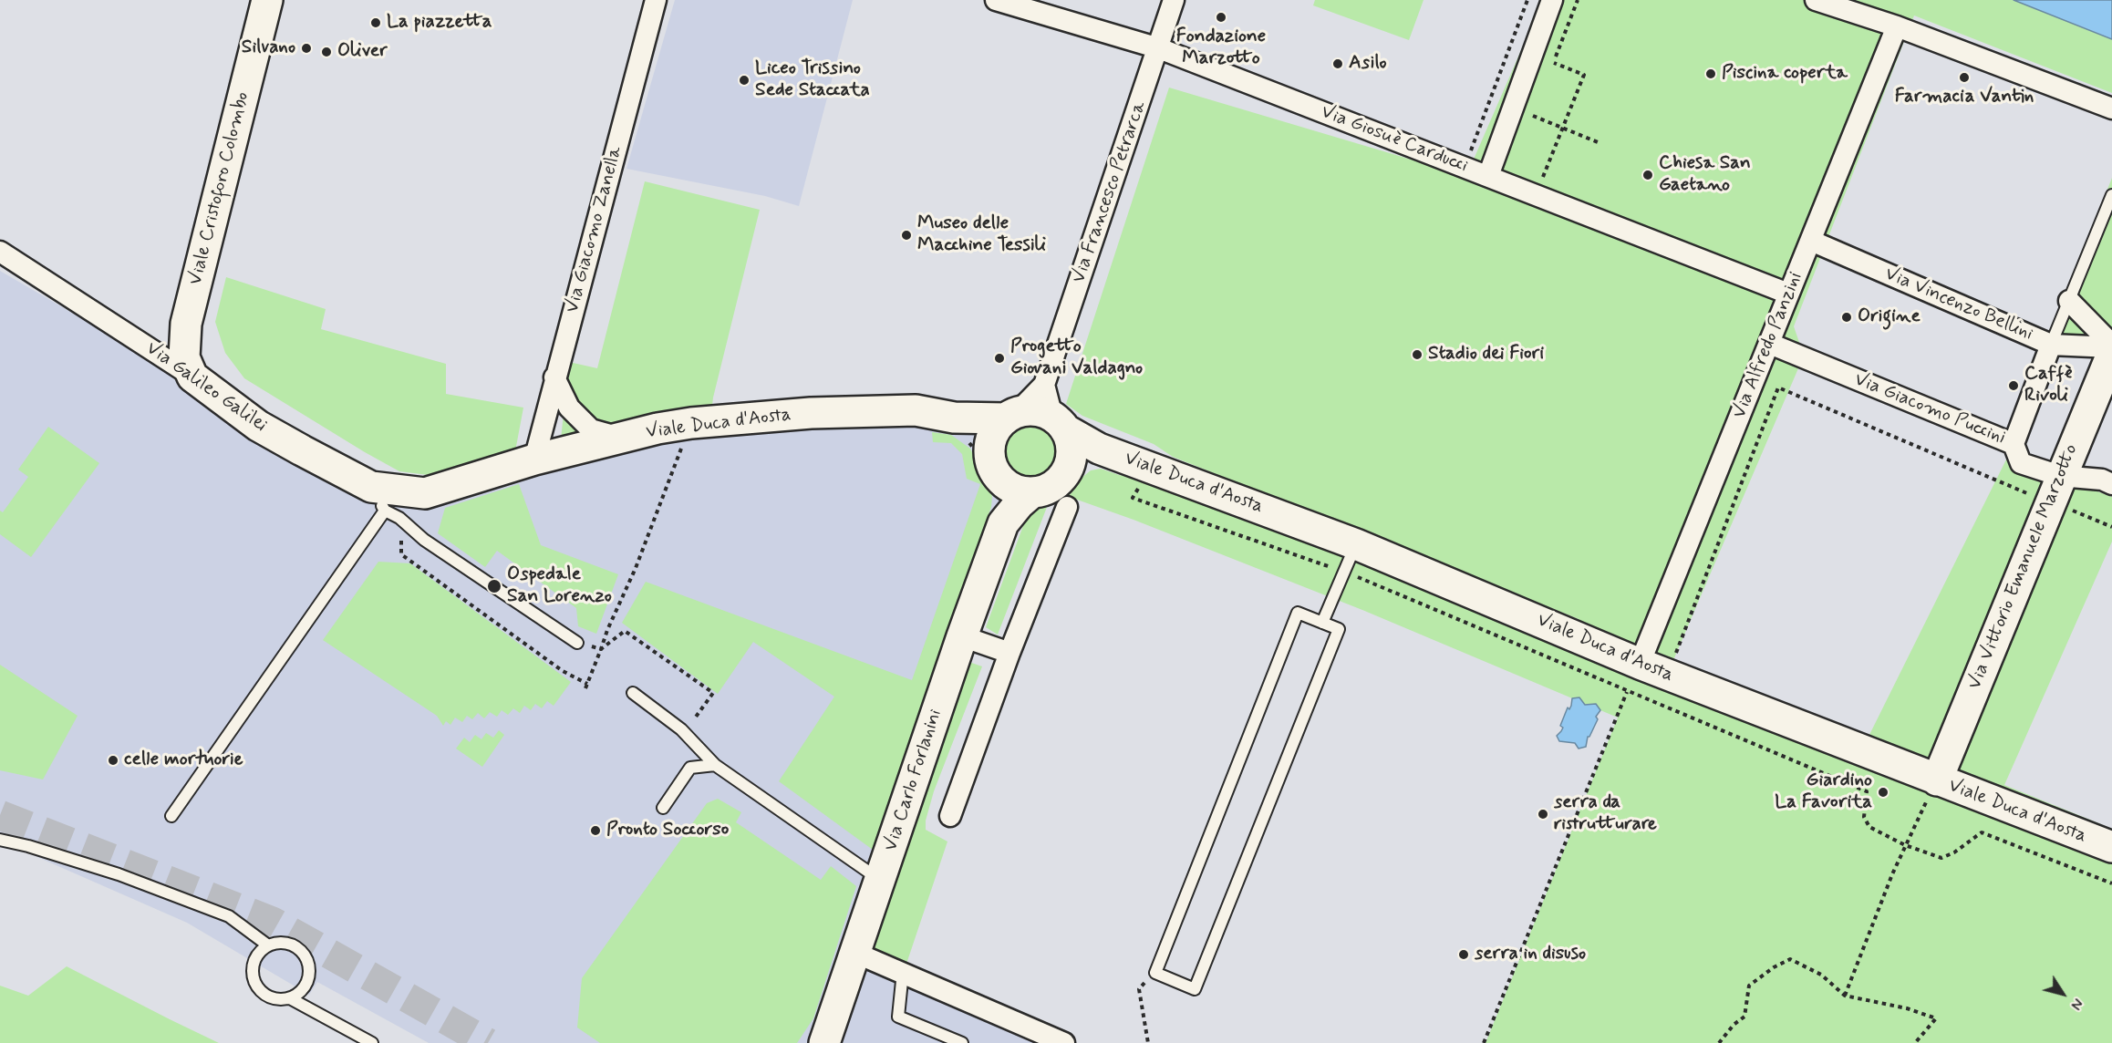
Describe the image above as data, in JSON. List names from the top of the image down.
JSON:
{
  "streets": {
    "street": [
      "Via Giosuè Carducci",
      "Viale Cristoforo Colombo",
      "Via Francesco Petrarca",
      "Via Giacomo Zanella",
      "Via Vincenzo Bellini",
      "Via Alfredo Panzini",
      "Via Galileo Galilei",
      "Via Giacomo Puccini",
      "Viale Duca d'Aosta",
      "Via Vittorio Emanuele Marzotto",
      "Via Carlo Forlanini"
    ]
  },
  "crossings": [
    ["Via Giosuè Carducci", "Via Francesco Petrarca"],
    ["Via Giosuè Carducci", "Via Alfredo Panzini"],
    ["Viale Cristoforo Colombo", "Via Galileo Galilei"],
    ["Via Giacomo Zanella", "Viale Duca d'Aosta"],
    ["Via Vincenzo Bellini", "Via Alfredo Panzini"],
    ["Via Alfredo Panzini", "Via Giacomo Puccini"],
    ["Via Alfredo Panzini", "Viale Duca d'Aosta"],
    ["Via Galileo Galilei", "Viale Duca d'Aosta"],
    ["Via Giacomo Puccini", "Via Vittorio Emanuele Marzotto"],
    ["Viale Duca d'Aosta", "Via Vittorio Emanuele Marzotto"]
  ],
  "places": [
    "Fondazione Marzotto",
    "La piazzetta",
    "Silvano",
    "Oliver",
    "Asilo",
    "Piscina coperta",
    "Farmacia Vantin",
    "Liceo Trissino Sede Staccata",
    "Chiesa San Gaetano",
    "Museo delle Macchine Tessili",
    "Origine",
    "Stadio dei Fiori",
    "Progetto Giovani Valdagno",
    "Caffè Rivoli",
    "Ospedale San Lorenzo",
    "celle mortuorie",
    "Giardino La Favorita",
    "serra da ristrutturare",
    "Pronto Soccorso",
    "serra in disuso"
  ],
  "north": "bottom right"
}
